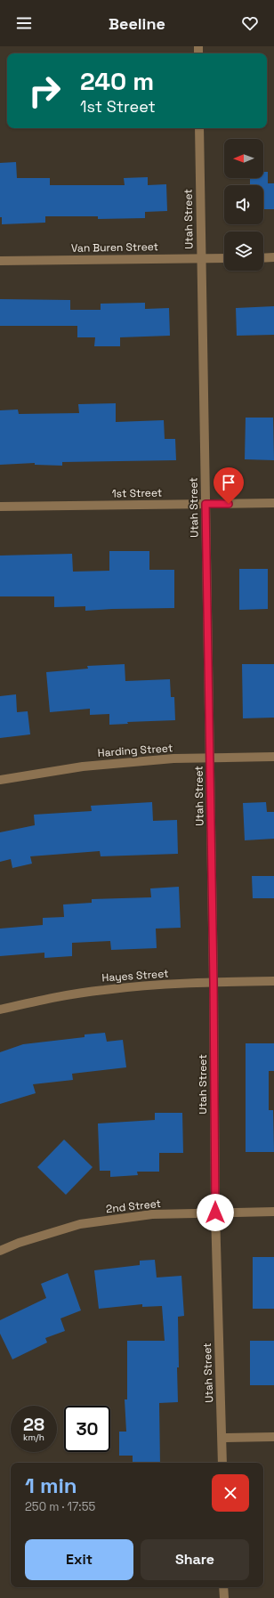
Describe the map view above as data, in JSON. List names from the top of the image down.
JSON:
{
  "streets": {
    "street": [
      "Utah Street",
      "Van Buren Street",
      "1st Street",
      "Harding Street",
      "Hayes Street",
      "2nd Street"
    ]
  },
  "crossings": [
    ["Utah Street", "Van Buren Street"],
    ["Utah Street", "1st Street"],
    ["Utah Street", "Harding Street"],
    ["Utah Street", "Hayes Street"],
    ["Utah Street", "2nd Street"]
  ],
  "north": "left",
  "page": {
    "header": "Beeline",
    "turn": ["240 m", "1st Street"],
    "speed": "28 km/h",
    "limit": "30",
    "heading": ["1 min", "250 m · 17:55"],
    "buttons": ["Exit", "Share"]
  }
}
